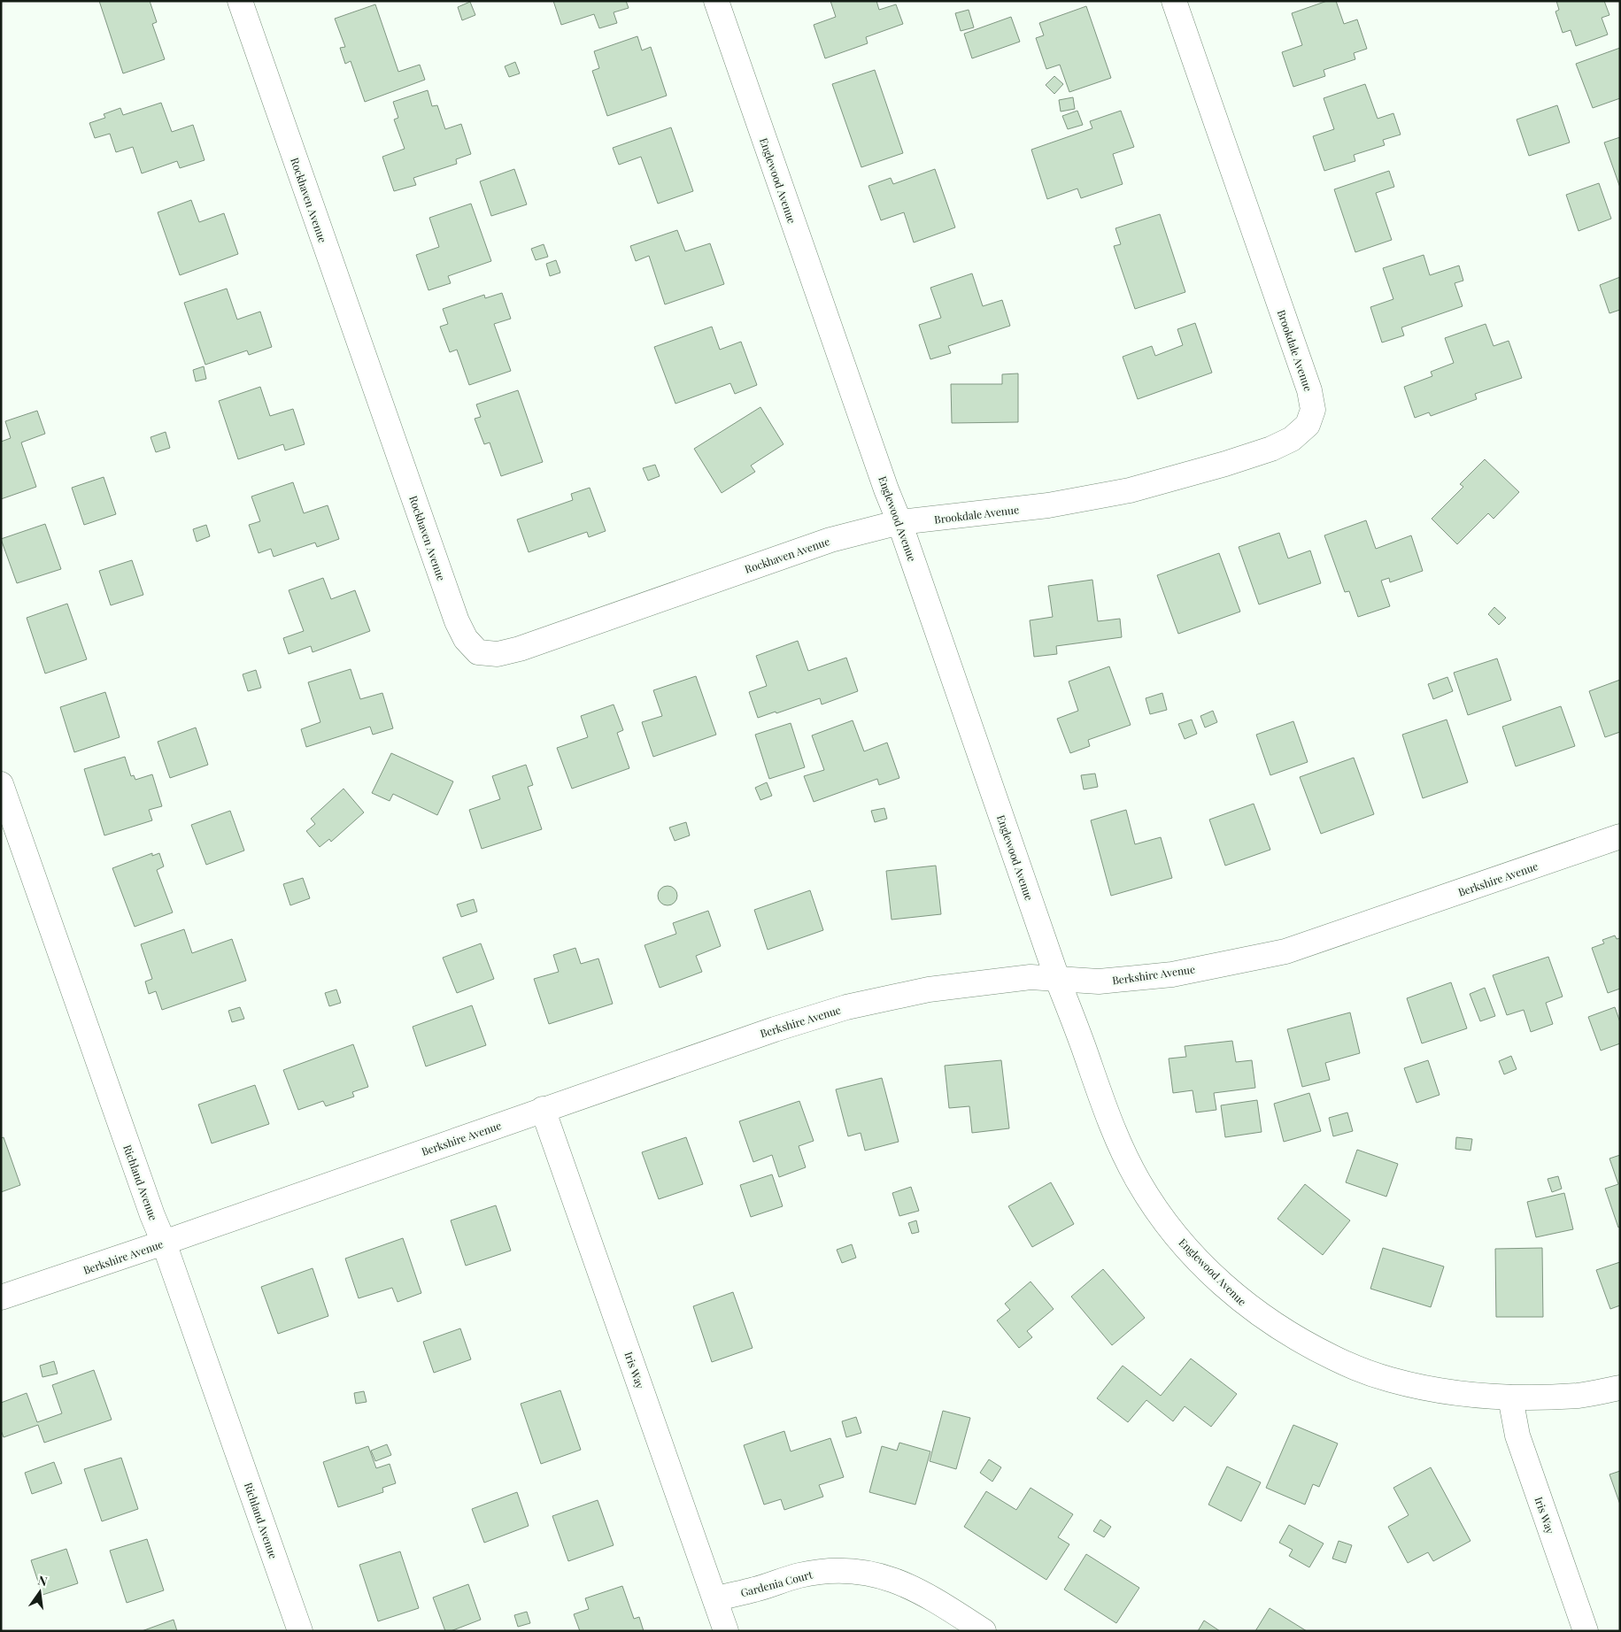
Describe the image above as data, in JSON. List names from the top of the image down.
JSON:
{
  "streets": {
    "street": [
      "Englewood Avenue",
      "Rockhaven Avenue",
      "Brookdale Avenue",
      "Berkshire Avenue",
      "Richland Avenue",
      "Iris Way",
      "Gardenia Court"
    ]
  },
  "crossings": [
    ["Englewood Avenue", "Rockhaven Avenue"],
    ["Englewood Avenue", "Brookdale Avenue"],
    ["Englewood Avenue", "Berkshire Avenue"],
    ["Englewood Avenue", "Iris Way"],
    ["Rockhaven Avenue", "Brookdale Avenue"],
    ["Berkshire Avenue", "Richland Avenue"],
    ["Berkshire Avenue", "Iris Way"],
    ["Iris Way", "Gardenia Court"]
  ],
  "north": "top"
}
